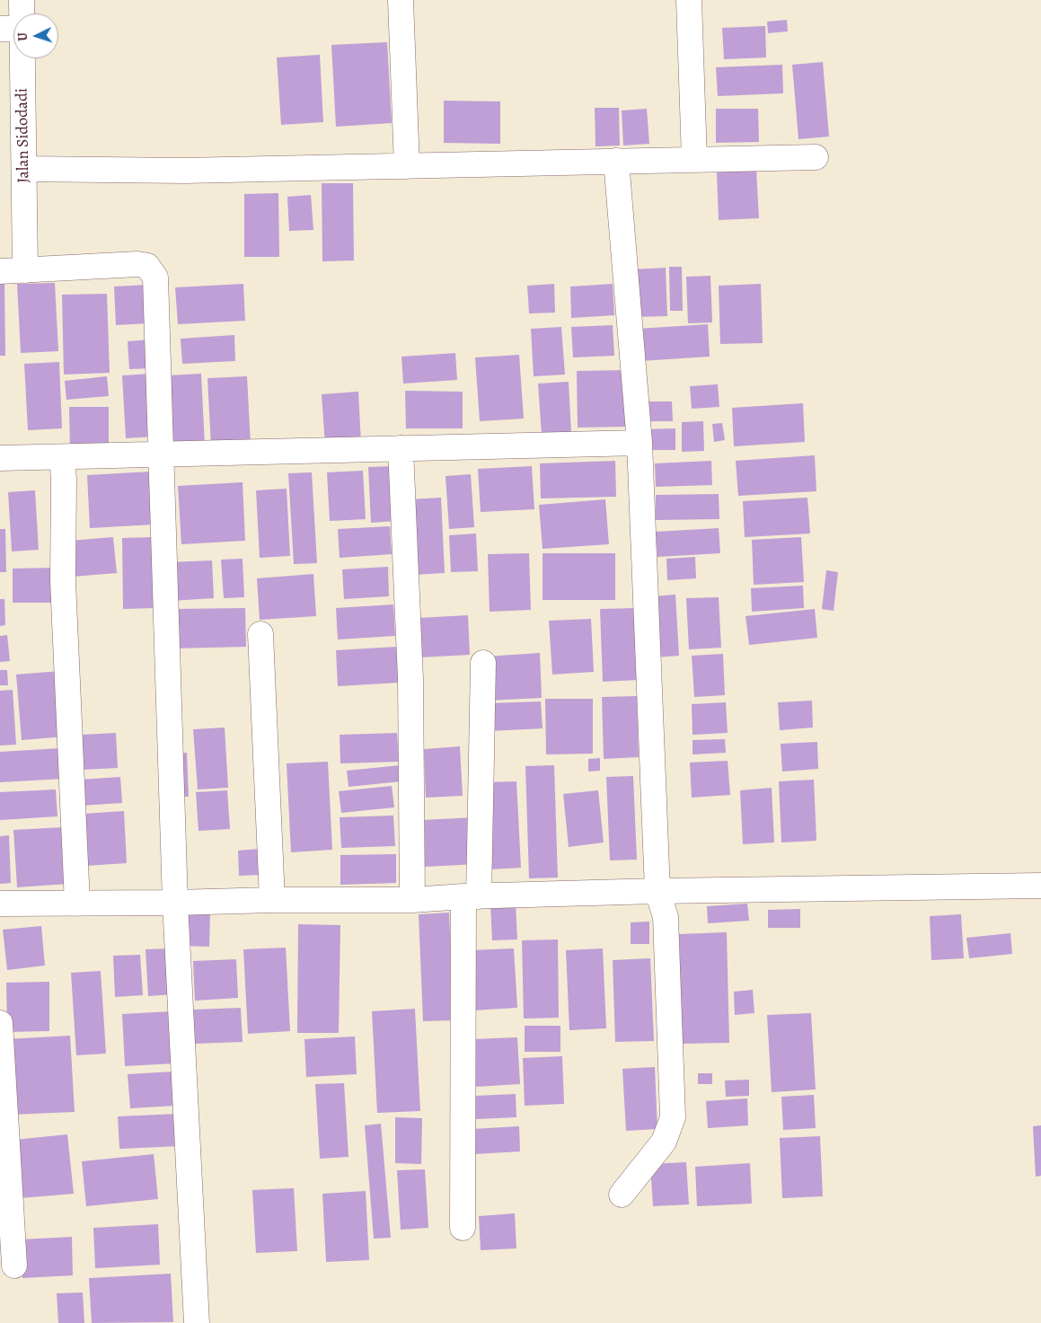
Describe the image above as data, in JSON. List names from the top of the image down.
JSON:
{
  "streets": {
    "street": ["Jalan Sidodadi"]
  },
  "north": "left"
}
